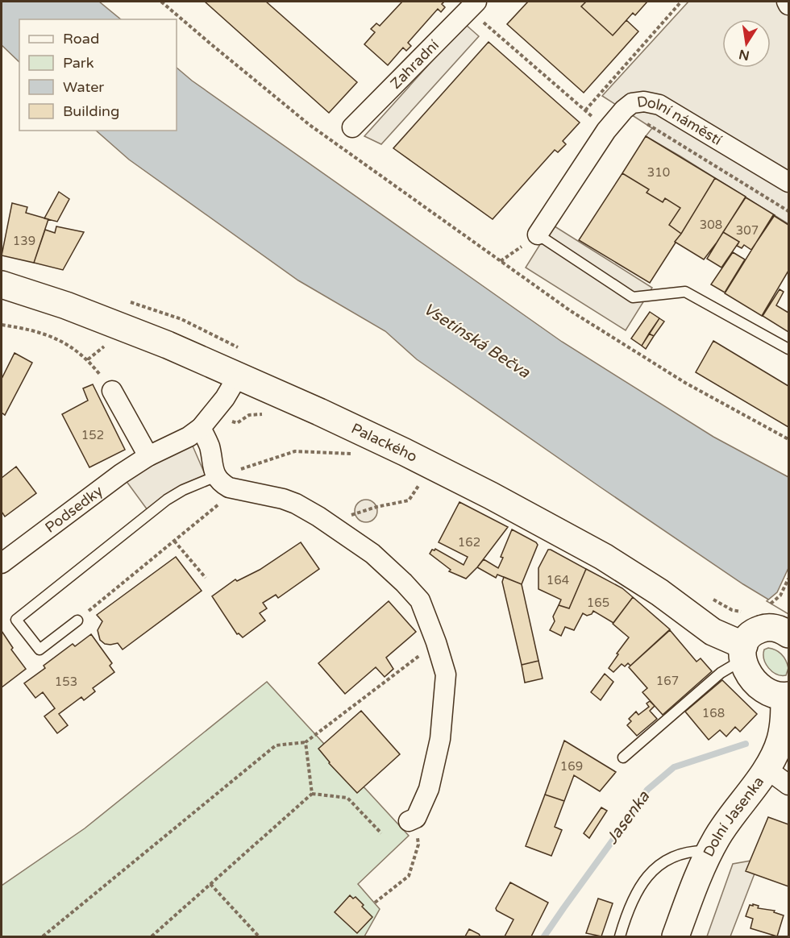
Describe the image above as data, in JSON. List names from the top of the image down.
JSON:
{
  "streets": {
    "street": [
      "Zahradní",
      "Dolní náměstí",
      "Palackého",
      "Podsedky",
      "Dolní Jasenka"
    ]
  },
  "crossings": [
    ["Palackého", "Podsedky"]
  ],
  "water": ["Vsetínská Bečva", "Jasenka"],
  "house_numbers": [
    "310",
    "308",
    "307",
    "139",
    "152",
    "162",
    "164",
    "165",
    "167",
    "153",
    "168",
    "169"
  ],
  "legend": [
    "Road",
    "Park",
    "Water",
    "Building"
  ],
  "north": "bottom"
}
